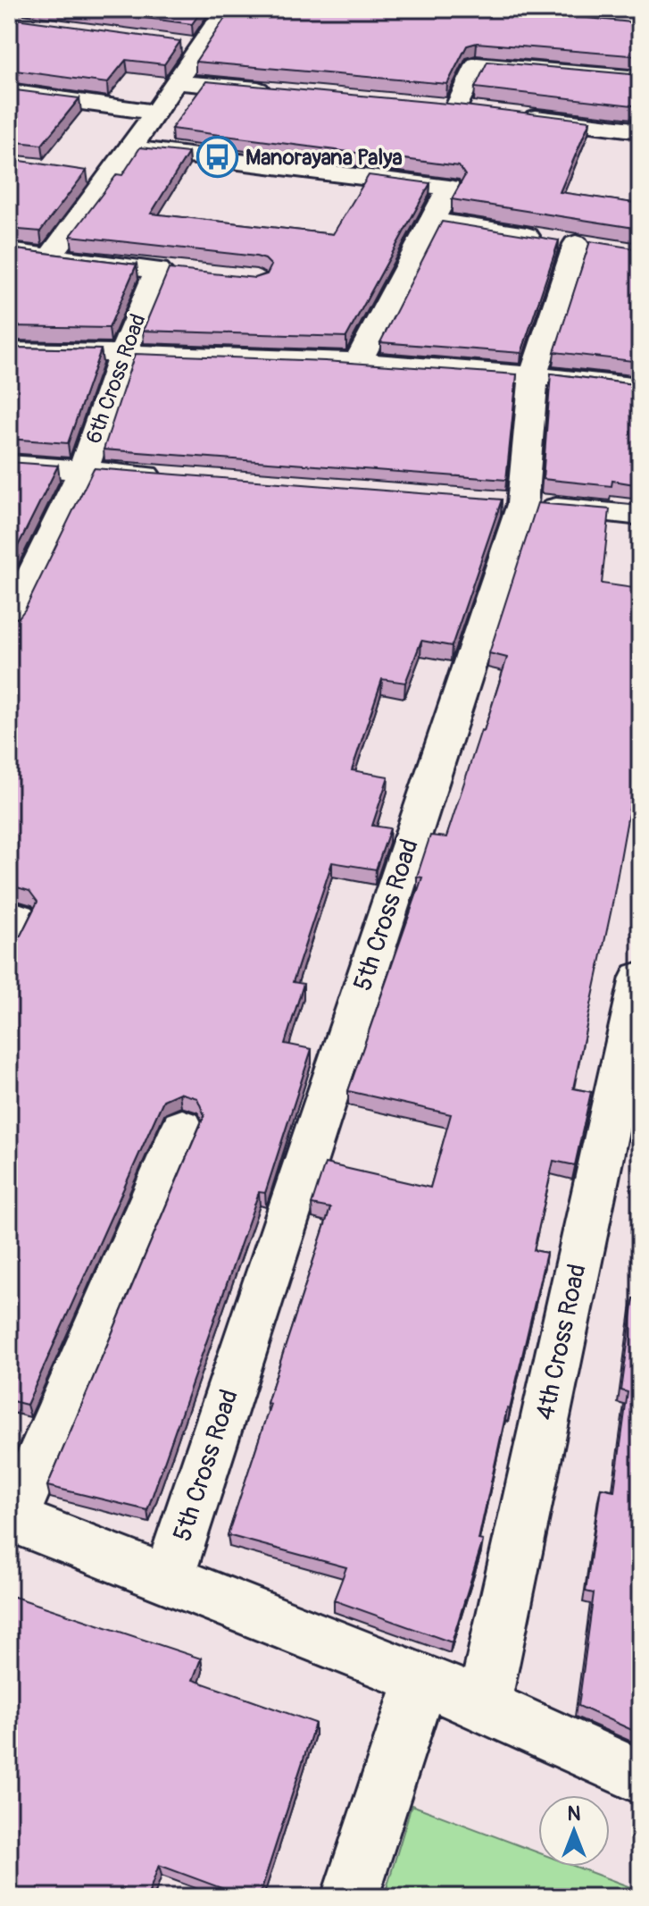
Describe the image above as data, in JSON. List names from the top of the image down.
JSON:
{
  "streets": {
    "street": ["6th Cross Road", "5th Cross Road", "4th Cross Road"]
  },
  "places": {
    "bus stop": ["Manorayana Palya"]
  },
  "north": "top"
}
